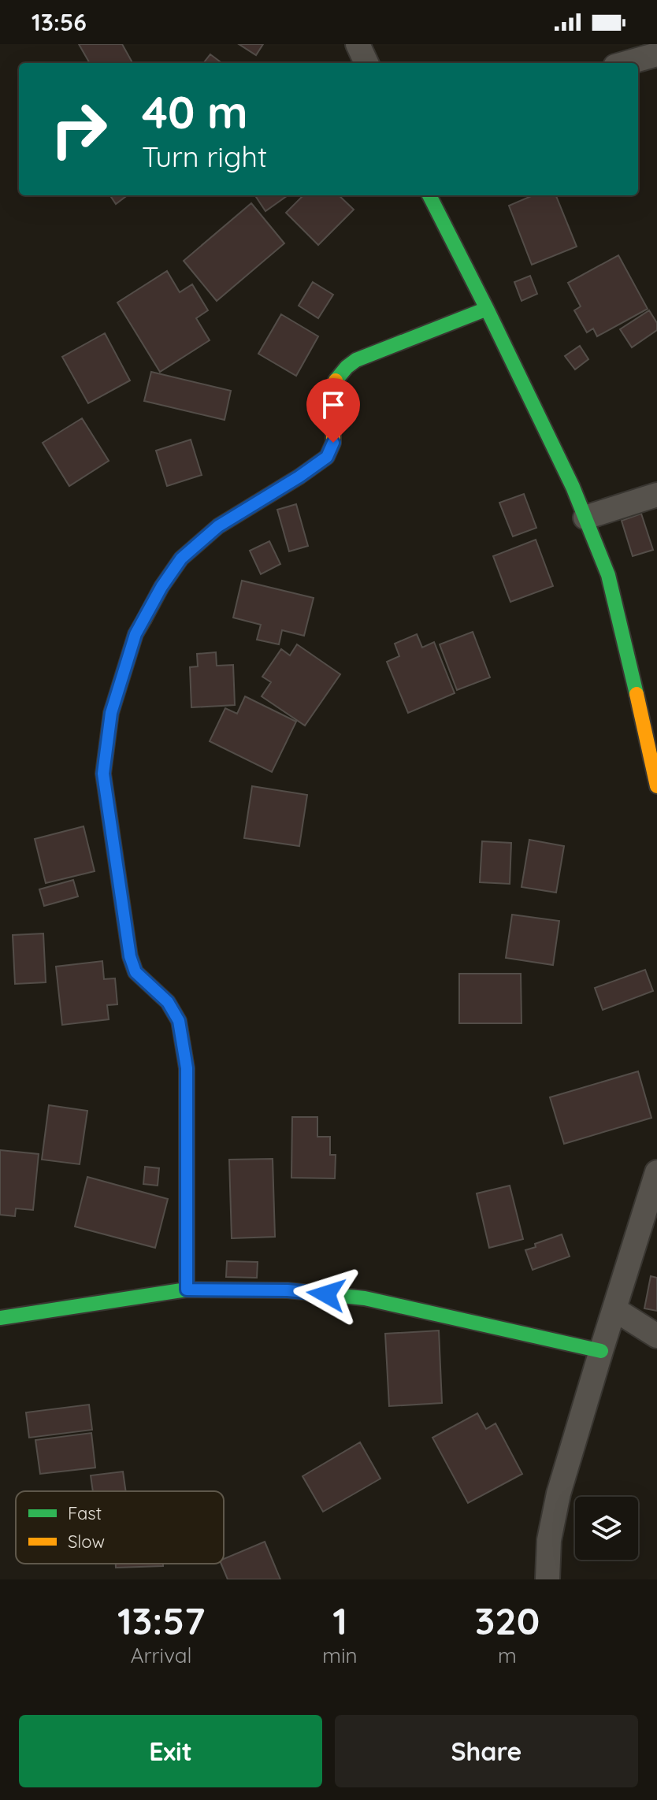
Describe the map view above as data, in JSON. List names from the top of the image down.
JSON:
{
  "legend": ["Fast", "Slow"],
  "page": {
    "status": "13:56",
    "turn": ["40 m", "Turn right"],
    "eta": [
      "13:57",
      "Arrival",
      "1",
      "min",
      "320",
      "m"
    ],
    "buttons": ["Exit", "Share"]
  }
}
